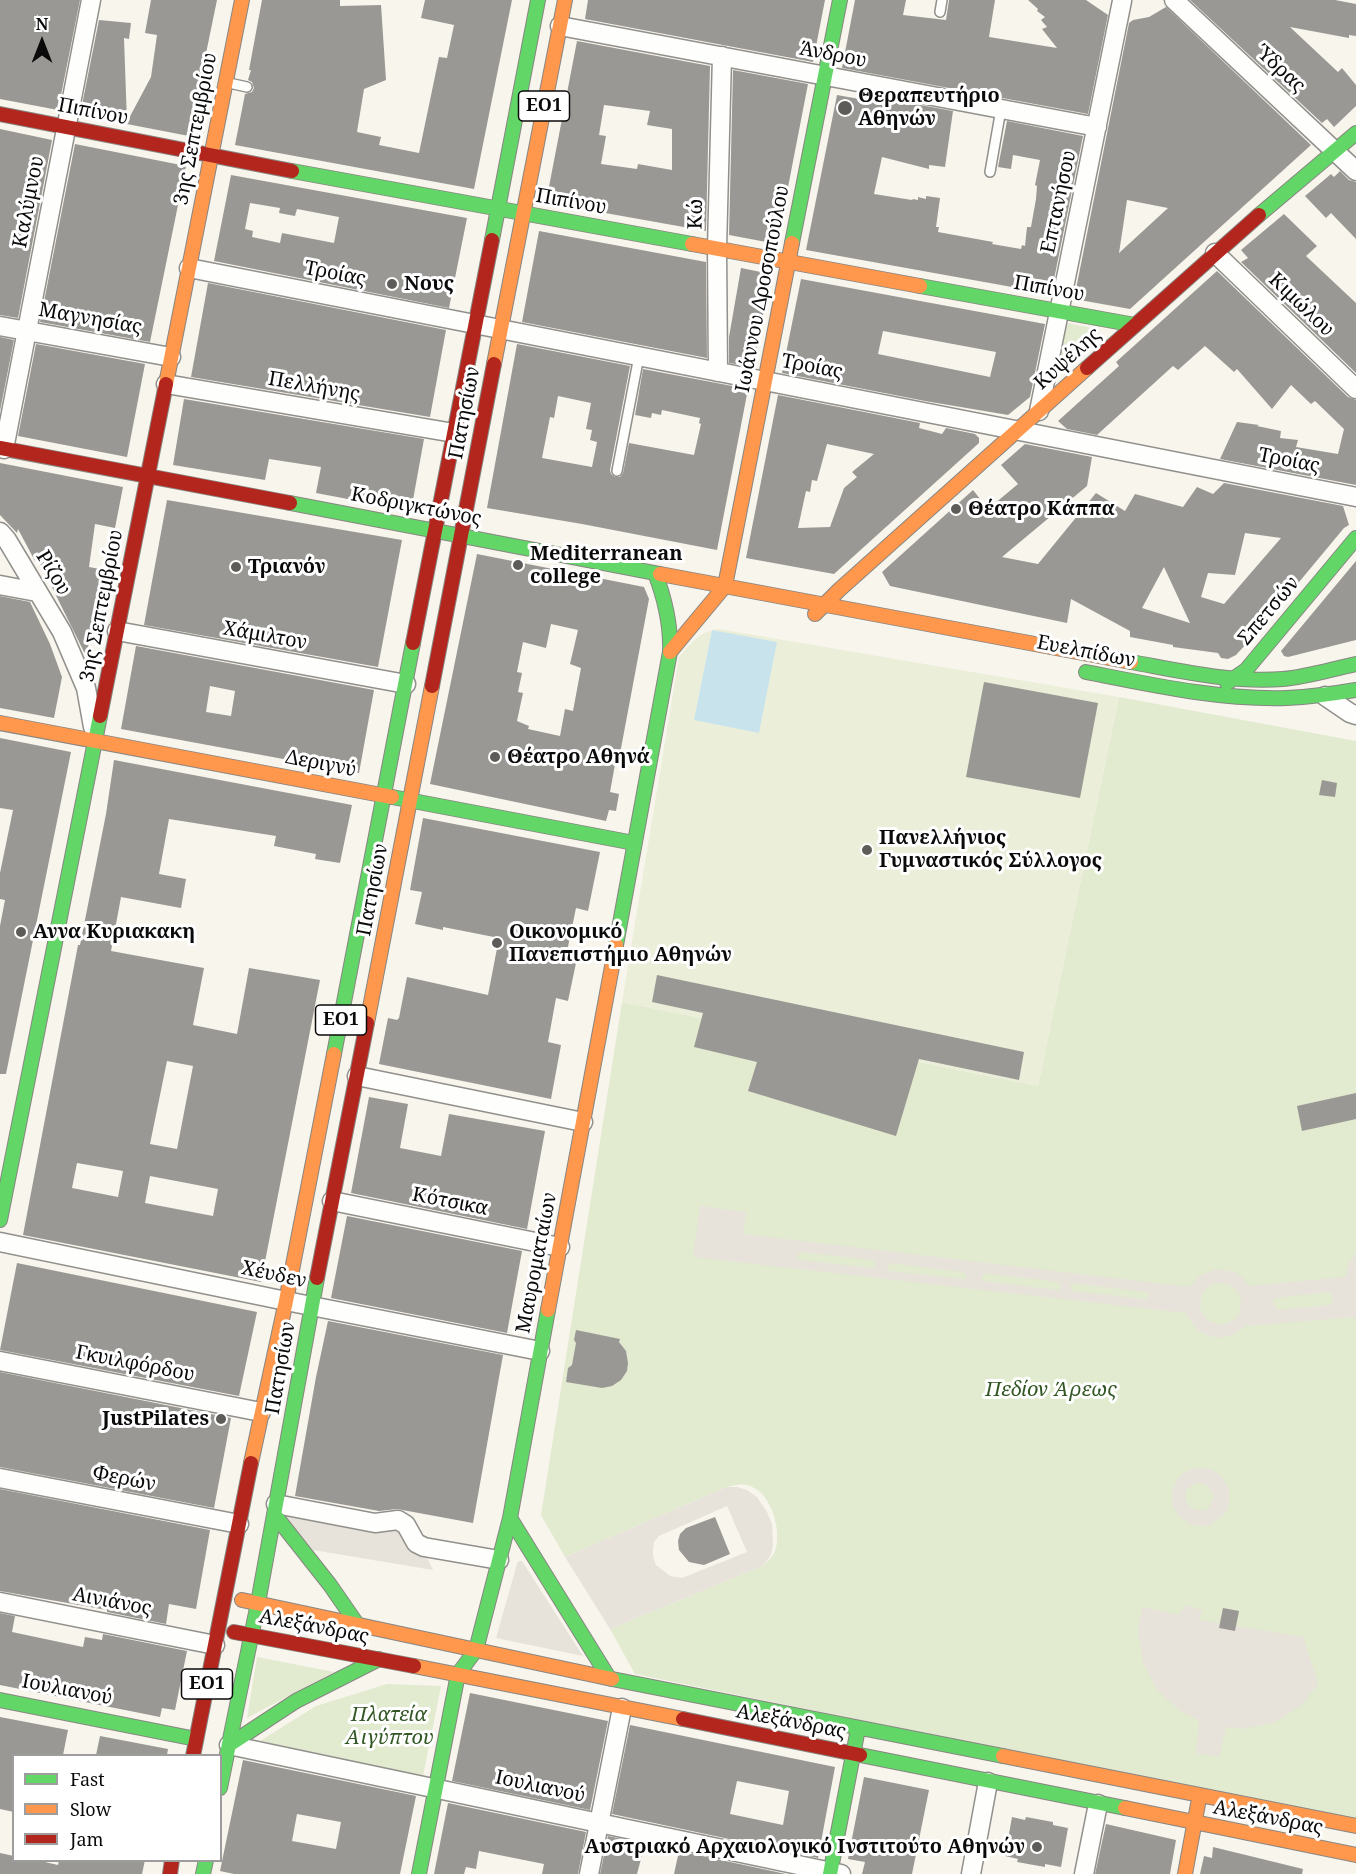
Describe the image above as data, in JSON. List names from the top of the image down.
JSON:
{
  "streets": {
    "main road": [
      "ΕΟ1",
      "Πιπίνου",
      "3ης Σεπτεμβρίου",
      "Ιωάννου Δροσοπούλου",
      "Κυψέλης",
      "Πατησίων",
      "Κοδριγκτώνος",
      "Σπετσών",
      "Ευελπίδων",
      "Δεριγνύ",
      "Μαυροματαίων",
      "Αλεξάνδρας",
      "Ιουλιανού"
    ],
    "street": [
      "Άνδρου",
      "Ύδρας",
      "Καλύμνου",
      "Επτανήσου",
      "Κώ",
      "Τροίας",
      "Κιμώλου",
      "Μαγνησίας",
      "Πελλήνης",
      "Ρίζου",
      "Χάμιλτον",
      "Κότσικα",
      "Χέυδεν",
      "Γκυιλφόρδου",
      "Φερών",
      "Αινιάνος"
    ]
  },
  "crossings": [
    ["Άνδρου", "Επτανήσου"],
    ["Άνδρου", "Κώ"],
    ["Άνδρου", "Ιωάννου Δροσοπούλου"],
    ["Άνδρου", "Πατησίων"],
    ["Ύδρας", "Κυψέλης"],
    ["Πιπίνου", "3ης Σεπτεμβρίου"],
    ["Πιπίνου", "Καλύμνου"],
    ["Πιπίνου", "Επτανήσου"],
    ["Πιπίνου", "Κώ"],
    ["Πιπίνου", "Ιωάννου Δροσοπούλου"],
    ["Πιπίνου", "Κυψέλης"],
    ["Πιπίνου", "Πατησίων"],
    ["3ης Σεπτεμβρίου", "Τροίας"],
    ["3ης Σεπτεμβρίου", "Μαγνησίας"],
    ["3ης Σεπτεμβρίου", "Πελλήνης"],
    ["3ης Σεπτεμβρίου", "Κοδριγκτώνος"],
    ["3ης Σεπτεμβρίου", "Ρίζου"],
    ["3ης Σεπτεμβρίου", "Χάμιλτον"],
    ["3ης Σεπτεμβρίου", "Δεριγνύ"],
    ["Καλύμνου", "Μαγνησίας"],
    ["Καλύμνου", "Κοδριγκτώνος"],
    ["Επτανήσου", "Κυψέλης"],
    ["Κώ", "Τροίας"],
    ["Τροίας", "Ιωάννου Δροσοπούλου"],
    ["Τροίας", "Κυψέλης"],
    ["Τροίας", "Πατησίων"],
    ["Ιωάννου Δροσοπούλου", "Κοδριγκτώνος"],
    ["Ιωάννου Δροσοπούλου", "Μαυροματαίων"],
    ["Κιμώλου", "Κυψέλης"],
    ["Κυψέλης", "Κοδριγκτώνος"],
    ["Κυψέλης", "Ευελπίδων"],
    ["Πελλήνης", "Πατησίων"],
    ["Πατησίων", "Κοδριγκτώνος"],
    ["Πατησίων", "Χάμιλτον"],
    ["Πατησίων", "Δεριγνύ"],
    ["Πατησίων", "Κότσικα"],
    ["Πατησίων", "Χέυδεν"],
    ["Πατησίων", "Γκυιλφόρδου"],
    ["Πατησίων", "Φερών"],
    ["Πατησίων", "Αινιάνος"],
    ["Πατησίων", "Αλεξάνδρας"],
    ["Πατησίων", "Ιουλιανού"],
    ["Κοδριγκτώνος", "Ευελπίδων"],
    ["Κοδριγκτώνος", "Μαυροματαίων"],
    ["Ρίζου", "Δεριγνύ"],
    ["Σπετσών", "Ευελπίδων"],
    ["Δεριγνύ", "Μαυροματαίων"],
    ["Κότσικα", "Μαυροματαίων"],
    ["Μαυροματαίων", "Χέυδεν"],
    ["Μαυροματαίων", "Αλεξάνδρας"],
    ["Μαυροματαίων", "Ιουλιανού"],
    ["Αινιάνος", "Αλεξάνδρας"]
  ],
  "parks": ["Πεδίον Άρεως", "Πλατεία Αιγύπτου"],
  "places": [
    "Θεραπευτήριο Αθηνών",
    "Νους",
    "Θέατρο Κάππα",
    "Mediterranean college",
    "Τριανόν",
    "Θέατρο Αθηνά",
    "Πανελλήνιος Γυμναστικός Σύλλογος",
    "Αννα Κυριακακη",
    "Οικονομικό Πανεπιστήμιο Αθηνών",
    "JustPilates",
    "Αυστριακό Αρχαιολογικό Ινστιτούτο Αθηνών"
  ],
  "legend": ["Fast", "Slow", "Jam"],
  "north": "top"
}
